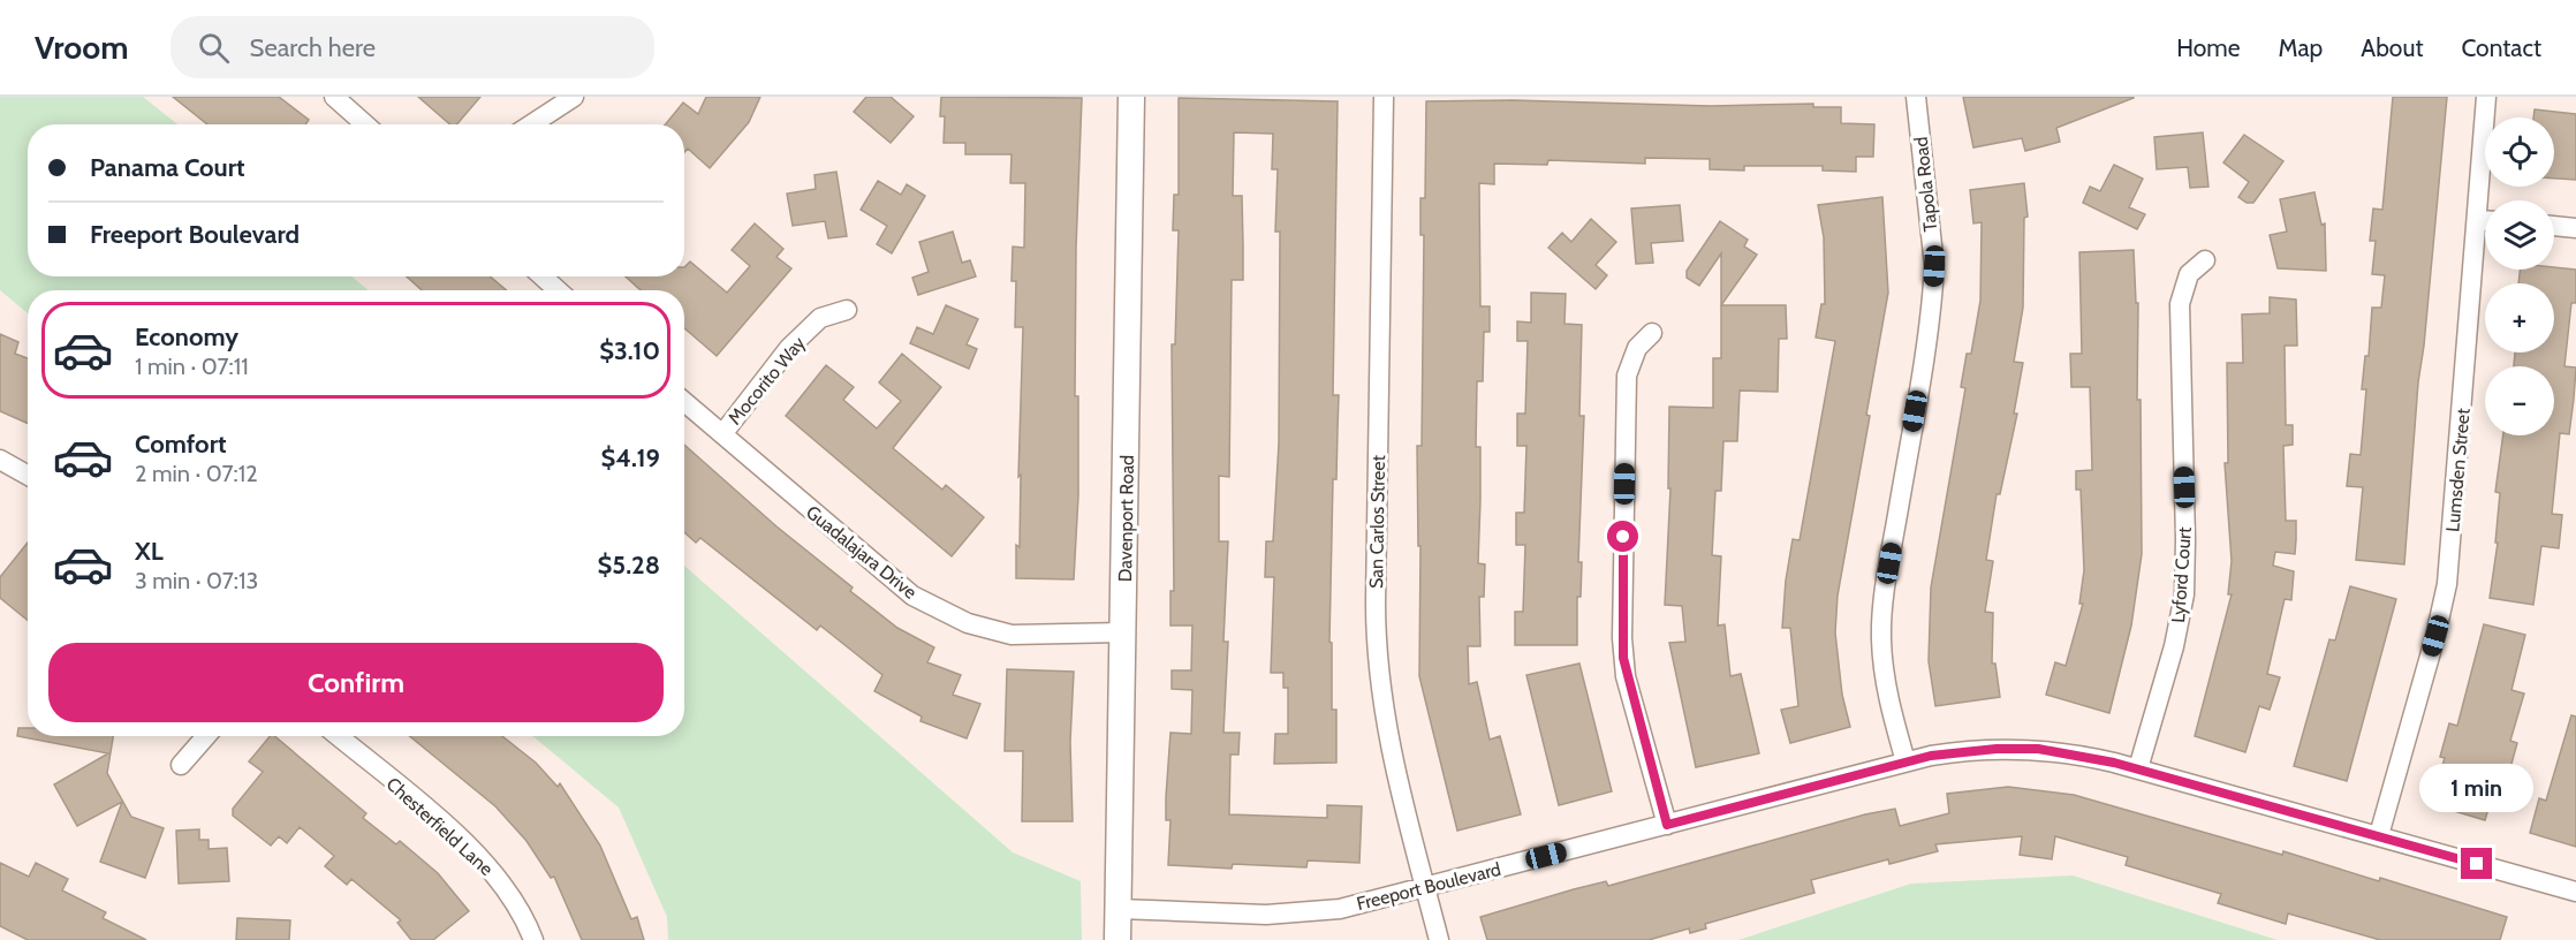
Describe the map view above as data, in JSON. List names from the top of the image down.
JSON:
{
  "streets": {
    "street": [
      "Tapola Road",
      "Mocorito Way",
      "Lumsden Street",
      "Davenport Road",
      "San Carlos Street",
      "Guadalajara Drive",
      "Lyford Court",
      "Chesterfield Lane",
      "Freeport Boulevard"
    ]
  },
  "crossings": [
    ["Tapola Road", "Freeport Boulevard"],
    ["Mocorito Way", "Guadalajara Drive"],
    ["Lumsden Street", "Freeport Boulevard"],
    ["Davenport Road", "Guadalajara Drive"],
    ["Davenport Road", "Freeport Boulevard"],
    ["San Carlos Street", "Freeport Boulevard"],
    ["Lyford Court", "Freeport Boulevard"]
  ],
  "page": {
    "header": "Vroom",
    "search": "Search here",
    "nav": [
      "Home",
      "Map",
      "About",
      "Contact"
    ],
    "map_buttons": ["+", "−"],
    "banner": ["Panama Court", "Freeport Boulevard"],
    "list": [
      {
        "name": "Economy",
        "note": "1 min · 07:11",
        "value": "$3.10"
      },
      {
        "name": "Comfort",
        "note": "2 min · 07:12",
        "value": "$4.19"
      },
      {
        "name": "XL",
        "note": "3 min · 07:13",
        "value": "$5.28"
      }
    ],
    "buttons": "Confirm",
    "bubble": "1 min"
  }
}
